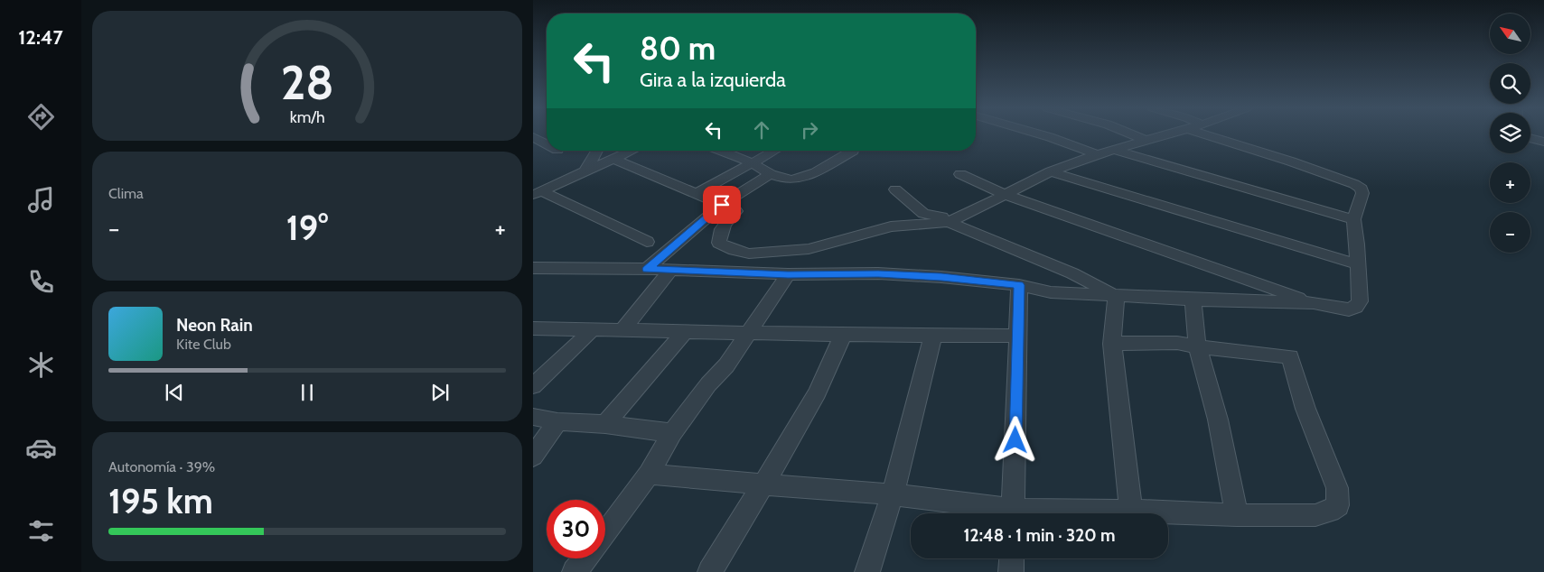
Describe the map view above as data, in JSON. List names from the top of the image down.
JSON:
{
  "north": "top left",
  "page": {
    "tabs": "12:47",
    "map_buttons": ["+", "−"],
    "turn": ["80 m", "Gira a la izquierda"],
    "tile": [
      "Clima",
      ["Autonomía · 39%", "195 km"]
    ],
    "heat": ["−", "19°", "+"],
    "song": ["Neon Rain", "Kite Club"],
    "limit": "30",
    "trip": "12:48 · 1 min · 320 m",
    "gauge": ["28", "km/h"]
  }
}
